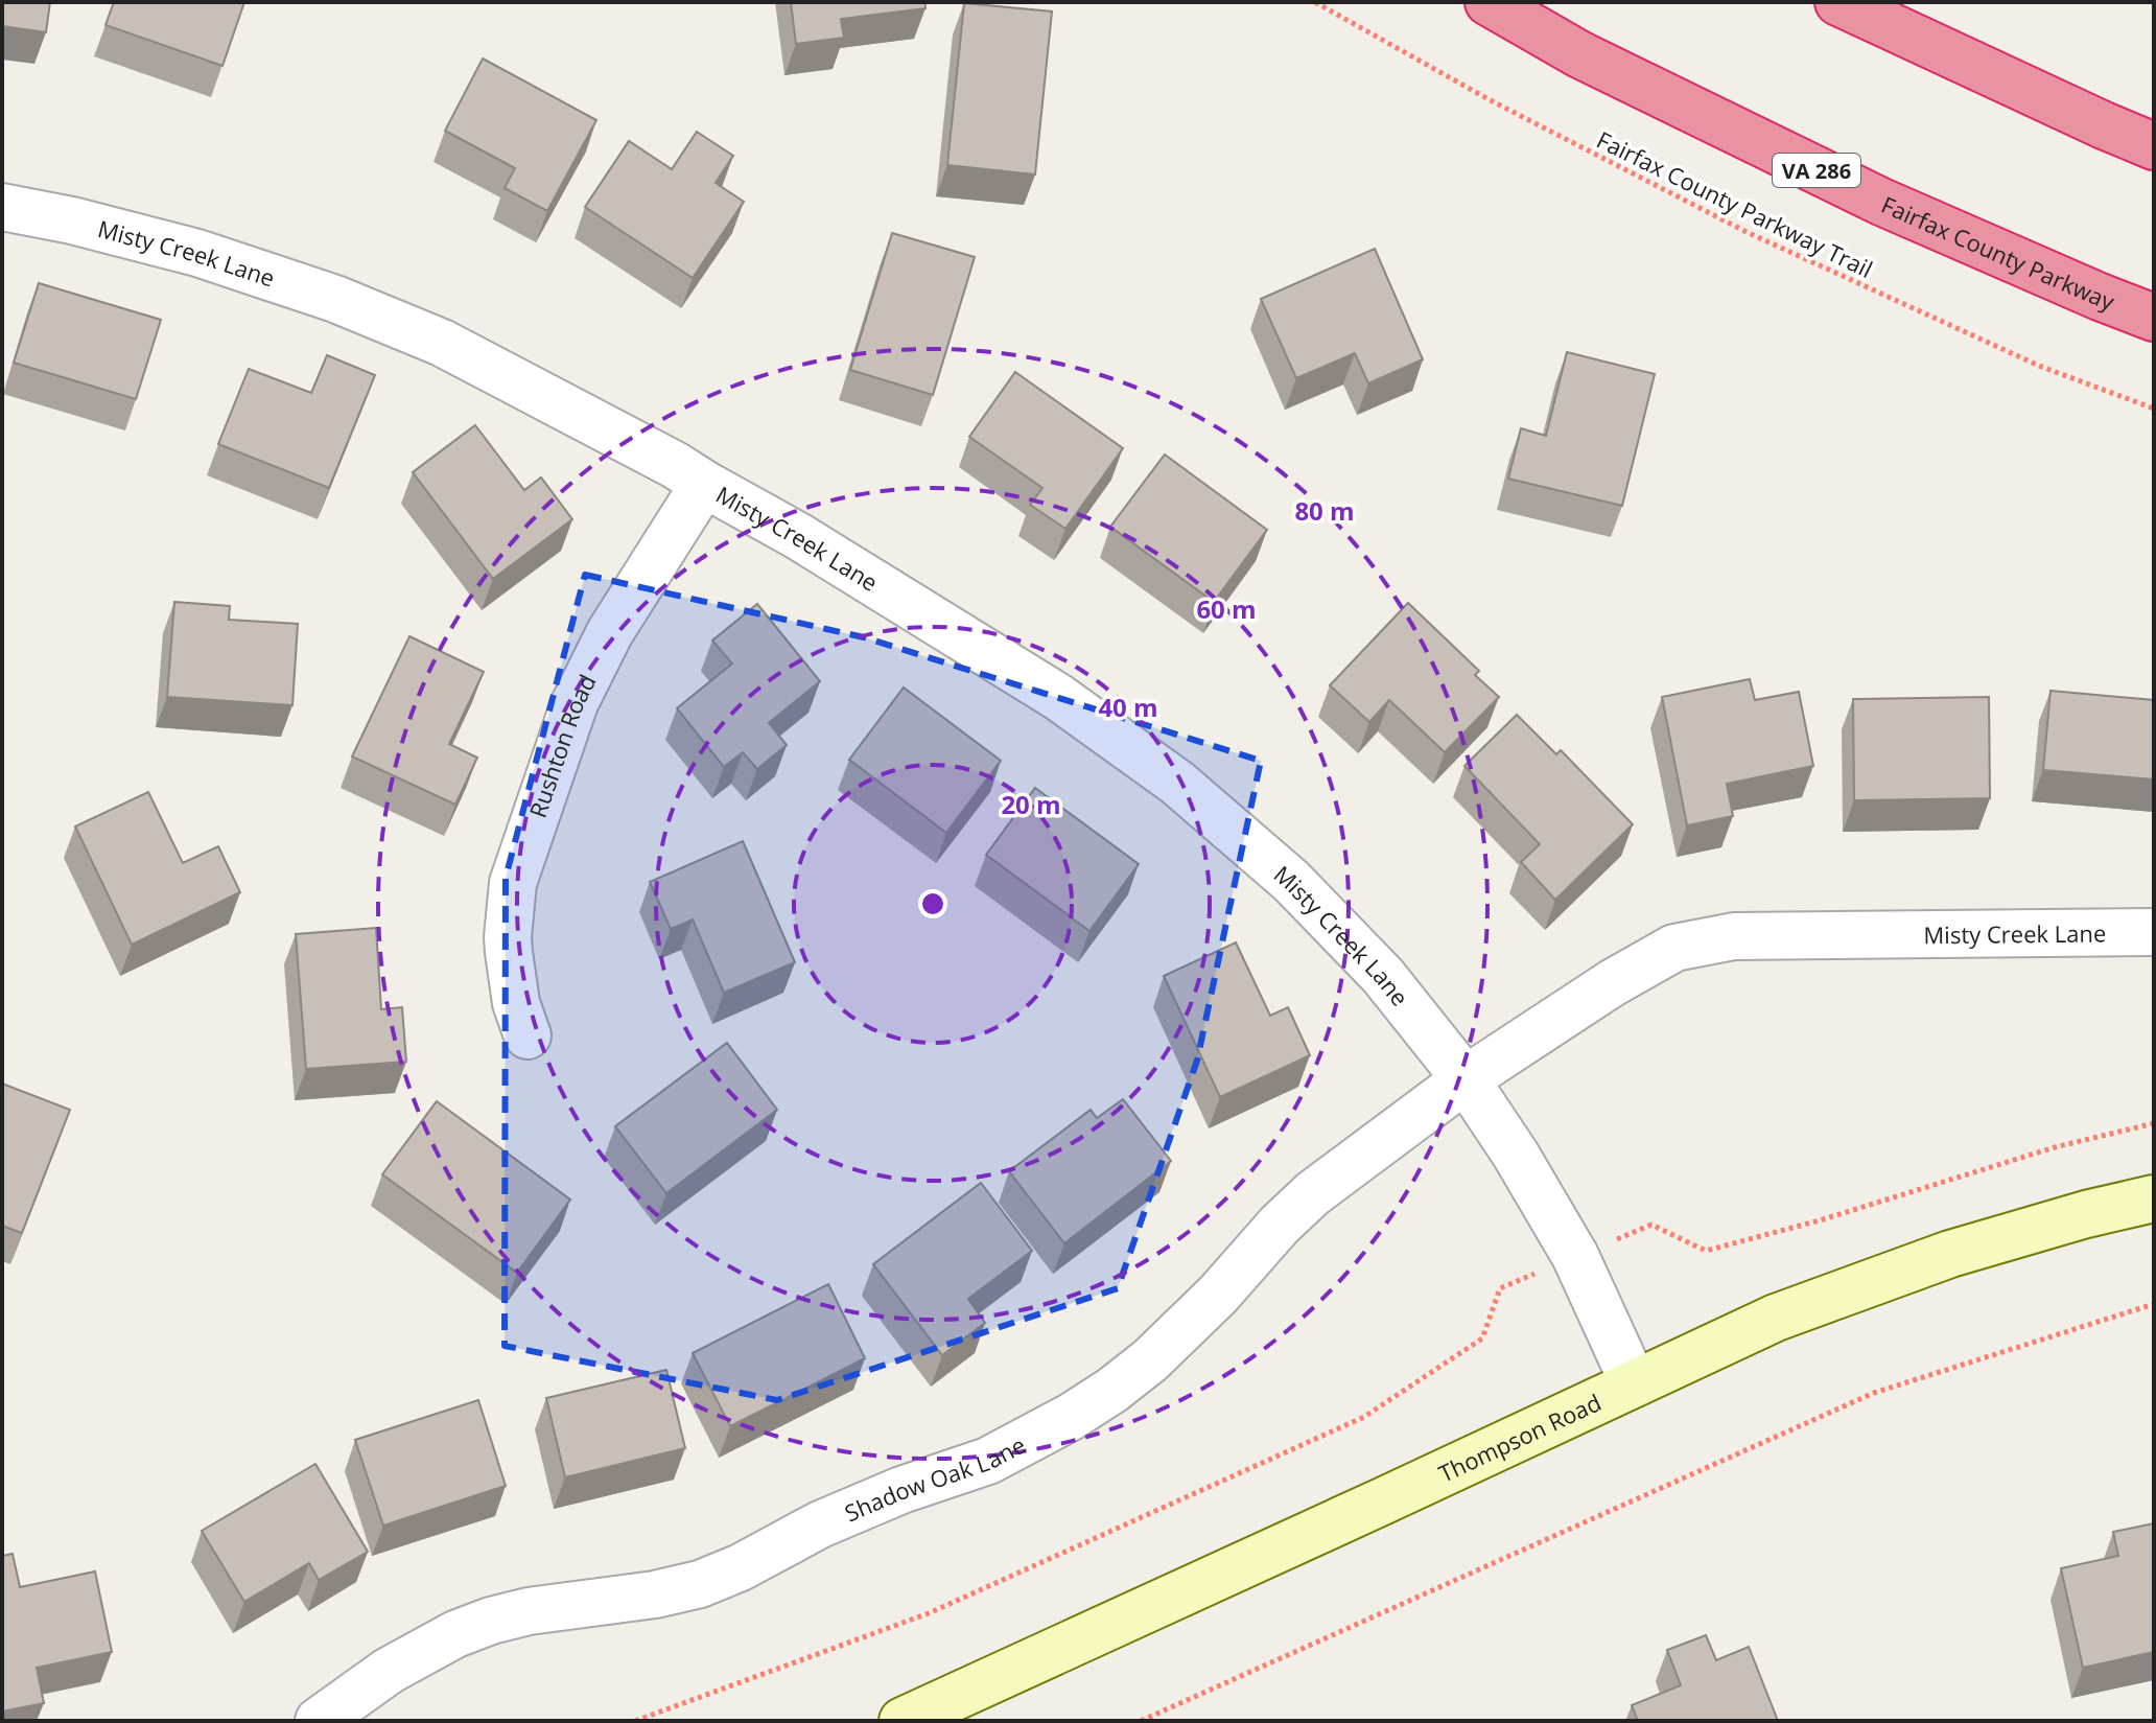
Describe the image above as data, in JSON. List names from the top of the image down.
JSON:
{
  "streets": {
    "highway": ["VA 286", "Fairfax County Parkway"],
    "street": [
      "Misty Creek Lane",
      "Rushton Road",
      "Thompson Road",
      "Shadow Oak Lane"
    ],
    "path": ["Fairfax County Parkway Trail"]
  },
  "crossings": [
    ["Misty Creek Lane", "Rushton Road"],
    ["Misty Creek Lane", "Thompson Road"],
    ["Misty Creek Lane", "Shadow Oak Lane"]
  ],
  "rings": [
    "80 m",
    "60 m",
    "40 m",
    "20 m"
  ]
}
